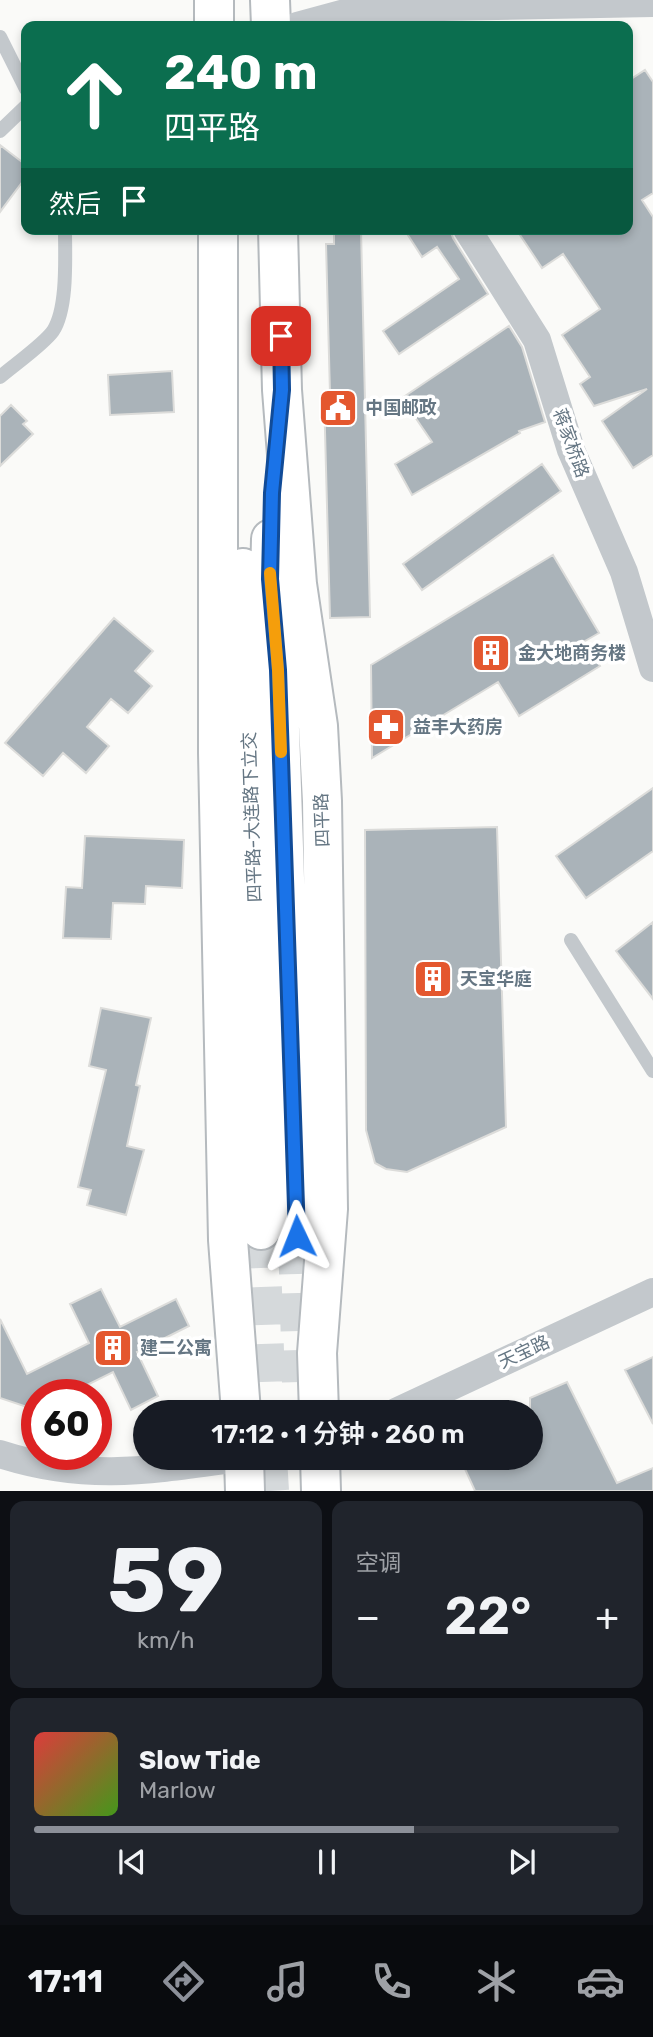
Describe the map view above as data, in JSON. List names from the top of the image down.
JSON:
{
  "streets": {
    "main road": ["四平路-大连路下立交", "四平路"],
    "street": ["蒋家桥路", "天宝路"]
  },
  "crossings": [
    ["四平路-大连路下立交", "四平路"]
  ],
  "places": {
    "public building": ["中国邮政"],
    "building": ["金大地商务楼", "天宝华庭", "建二公寓"],
    "pharmacy": ["益丰大药房"]
  },
  "page": {
    "turn": ["240 m", "四平路"],
    "then": "然后",
    "limit": "60",
    "trip": "17:12 · 1 分钟 · 260 m",
    "tile": [
      ["59", "km/h"],
      "空调"
    ],
    "heat": ["−", "22°", "+"],
    "song": ["Slow Tide", "Marlow"],
    "tabs": "17:11"
  }
}
